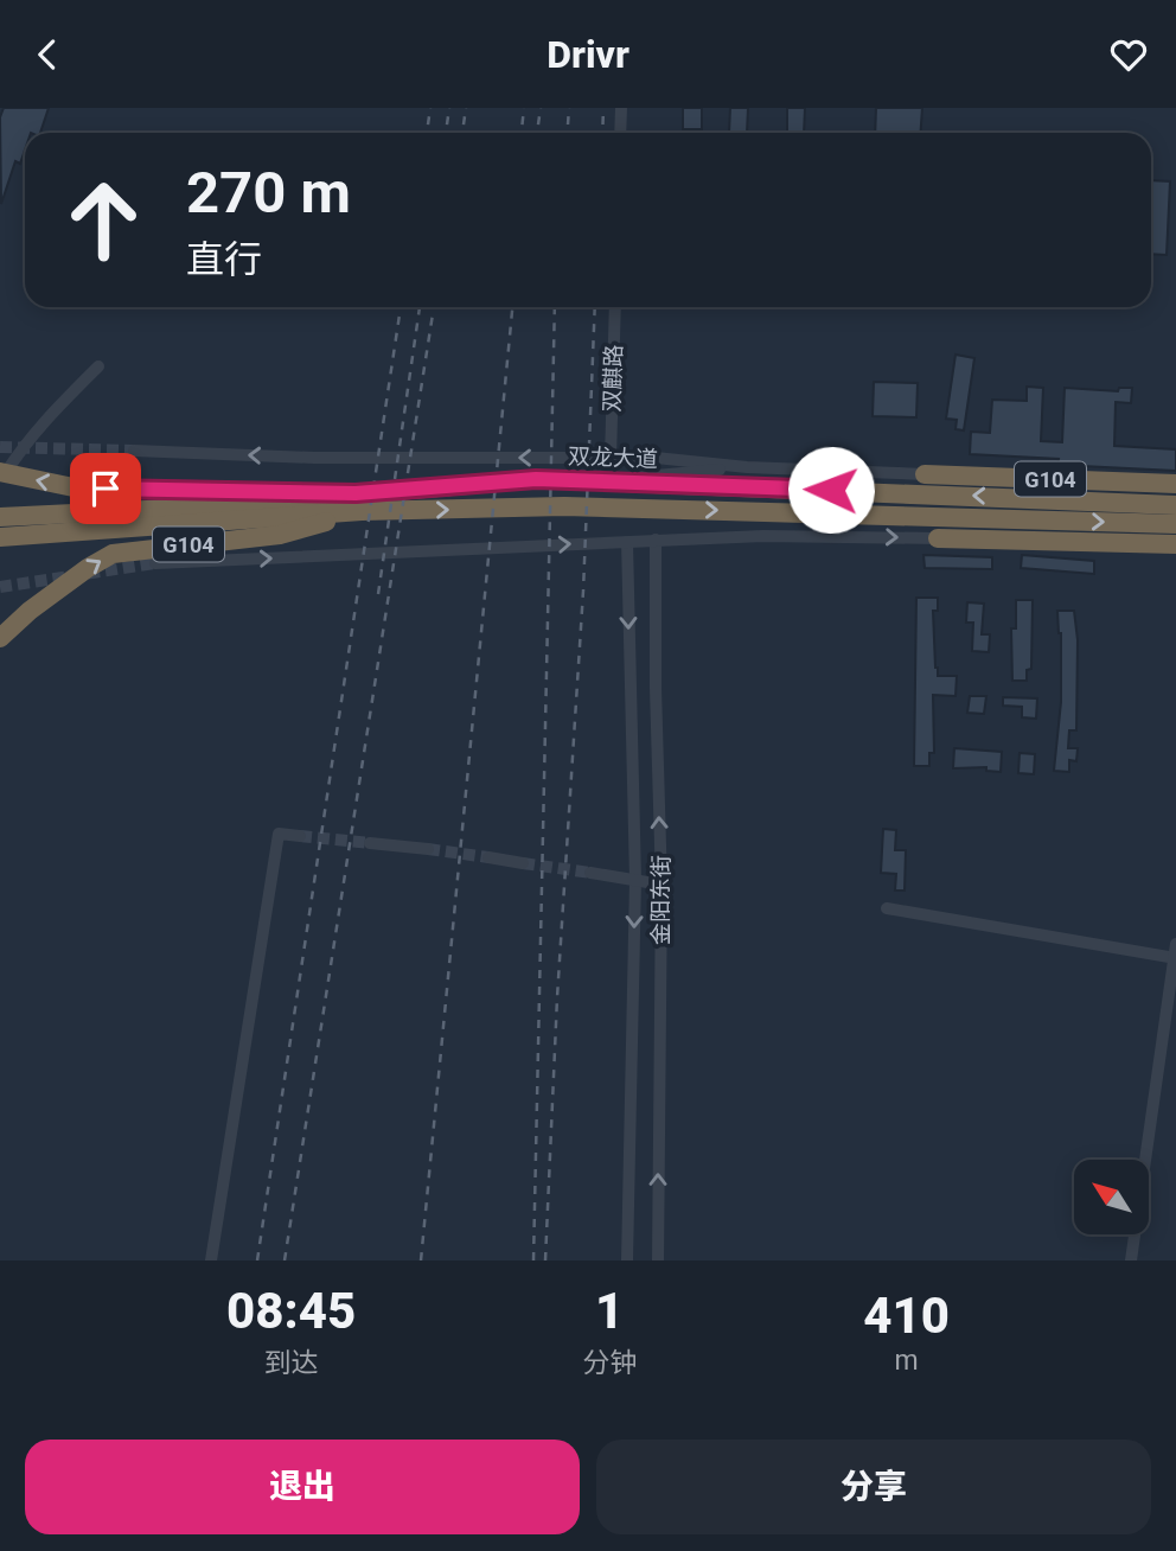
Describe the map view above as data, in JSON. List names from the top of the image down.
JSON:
{
  "streets": {
    "highway": ["双龙大道", "G104"],
    "street": ["双麒路", "金阳东街"]
  },
  "crossings": [
    ["双龙大道", "G104"]
  ],
  "north": "top left",
  "page": {
    "header": "Drivr",
    "turn": ["270 m", "直行"],
    "eta": [
      "08:45",
      "到达",
      "1",
      "分钟",
      "410",
      "m"
    ],
    "buttons": ["退出", "分享"]
  }
}
